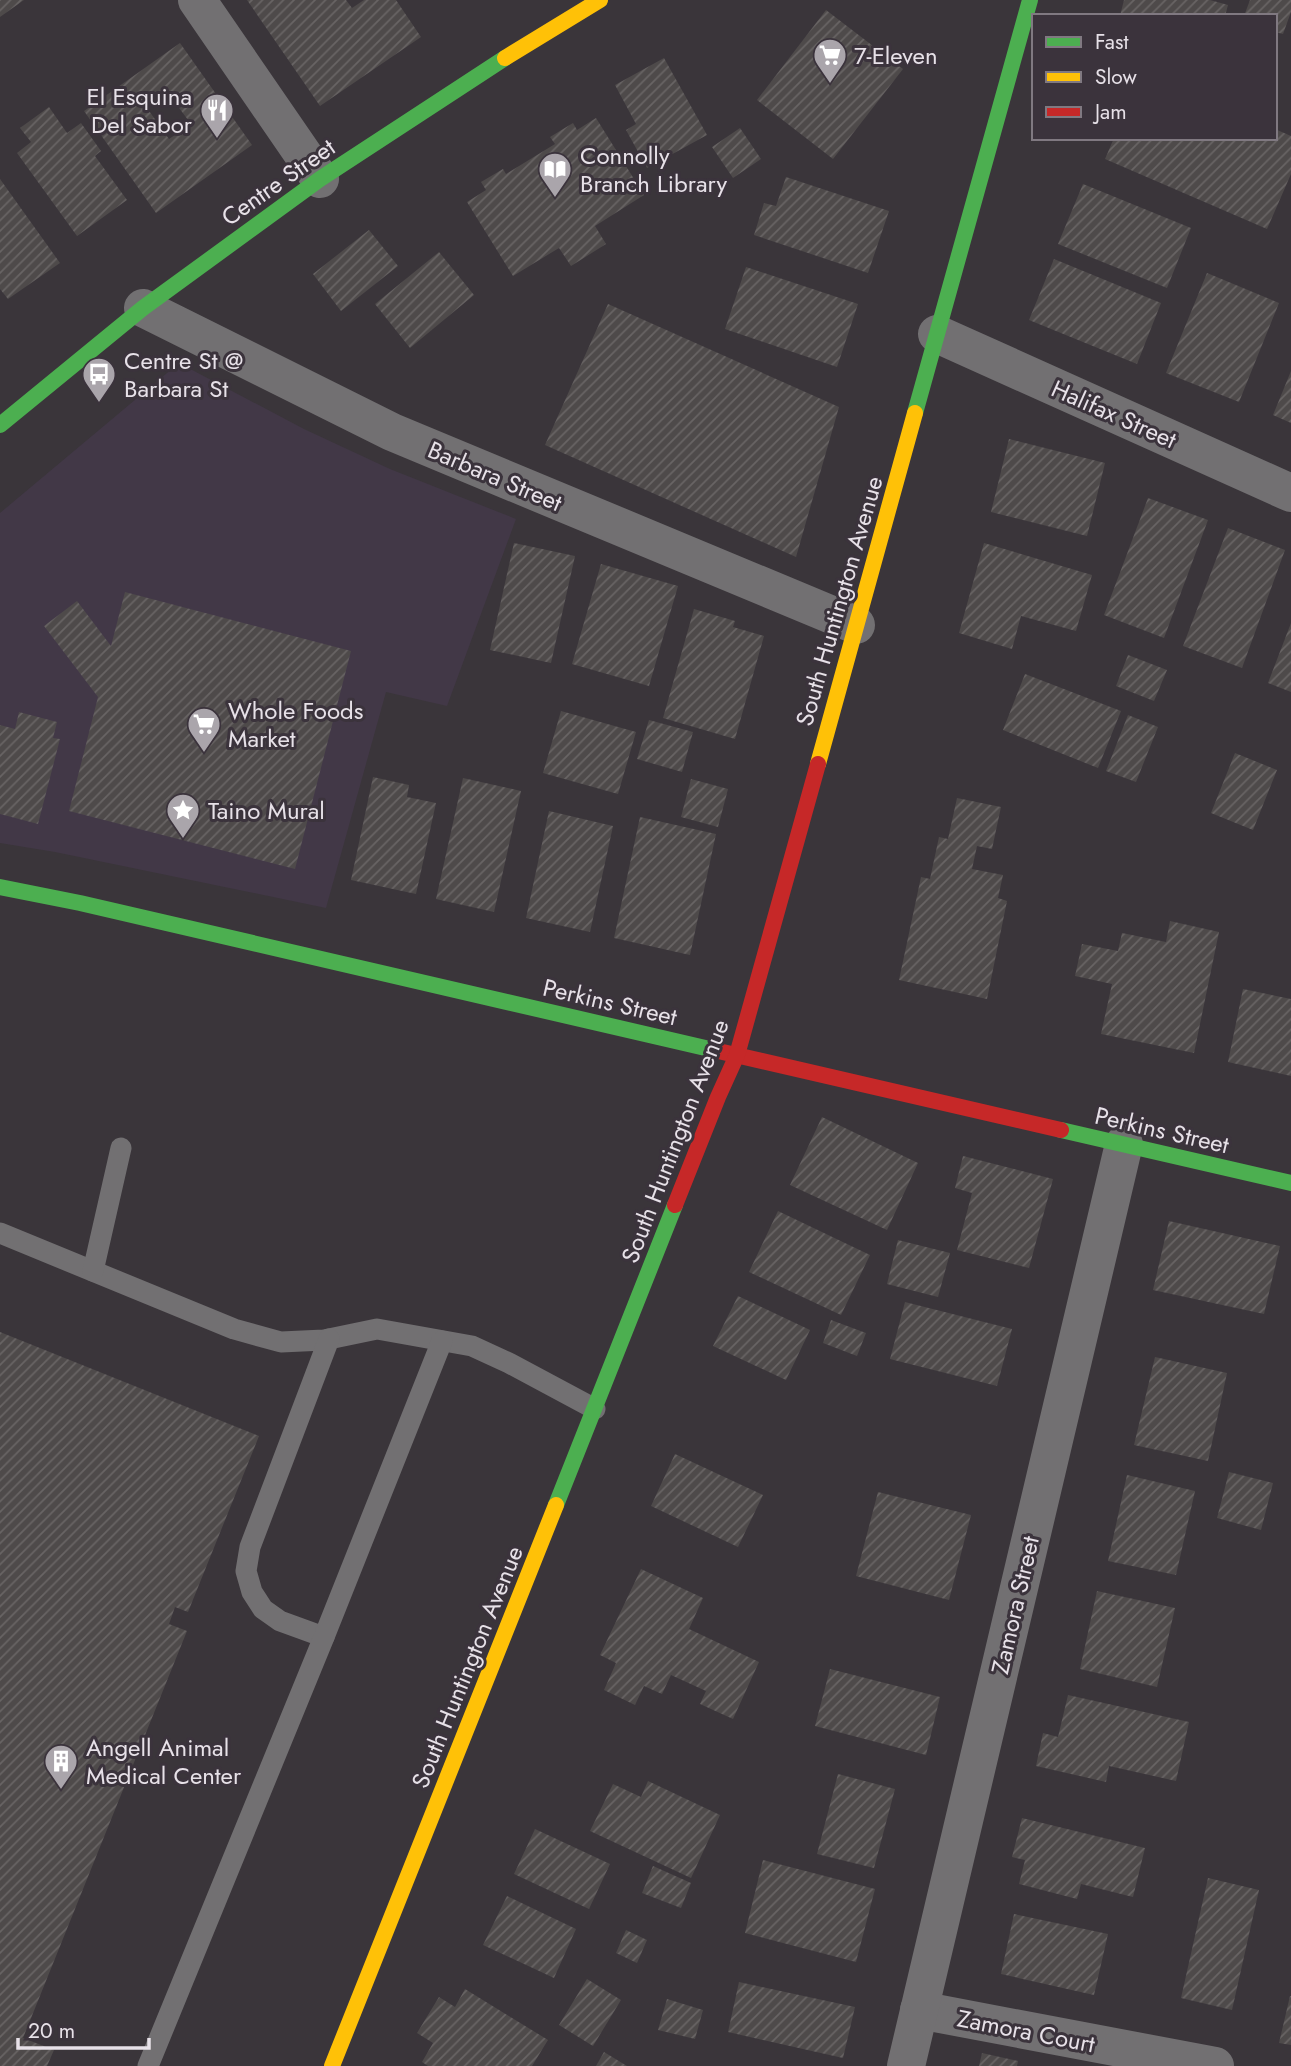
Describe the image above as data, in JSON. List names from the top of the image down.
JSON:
{
  "streets": {
    "main road": ["Centre Street", "South Huntington Avenue", "Perkins Street"],
    "street": [
      "Halifax Street",
      "Barbara Street",
      "Zamora Street",
      "Zamora Court"
    ]
  },
  "crossings": [
    ["Centre Street", "Barbara Street"],
    ["Halifax Street", "South Huntington Avenue"],
    ["Barbara Street", "South Huntington Avenue"],
    ["South Huntington Avenue", "Perkins Street"],
    ["Perkins Street", "Zamora Street"],
    ["Zamora Street", "Zamora Court"]
  ],
  "places": {
    "supermarket": ["7-Eleven", "Whole Foods Market"],
    "restaurant": ["El Esquina Del Sabor"],
    "library": ["Connolly Branch Library"],
    "bus stop": ["Centre St @ Barbara St"],
    "place": ["Taino Mural"],
    "building": ["Angell Animal Medical Center"]
  },
  "legend": ["Fast", "Slow", "Jam"],
  "scale_bar": "20 m"
}
